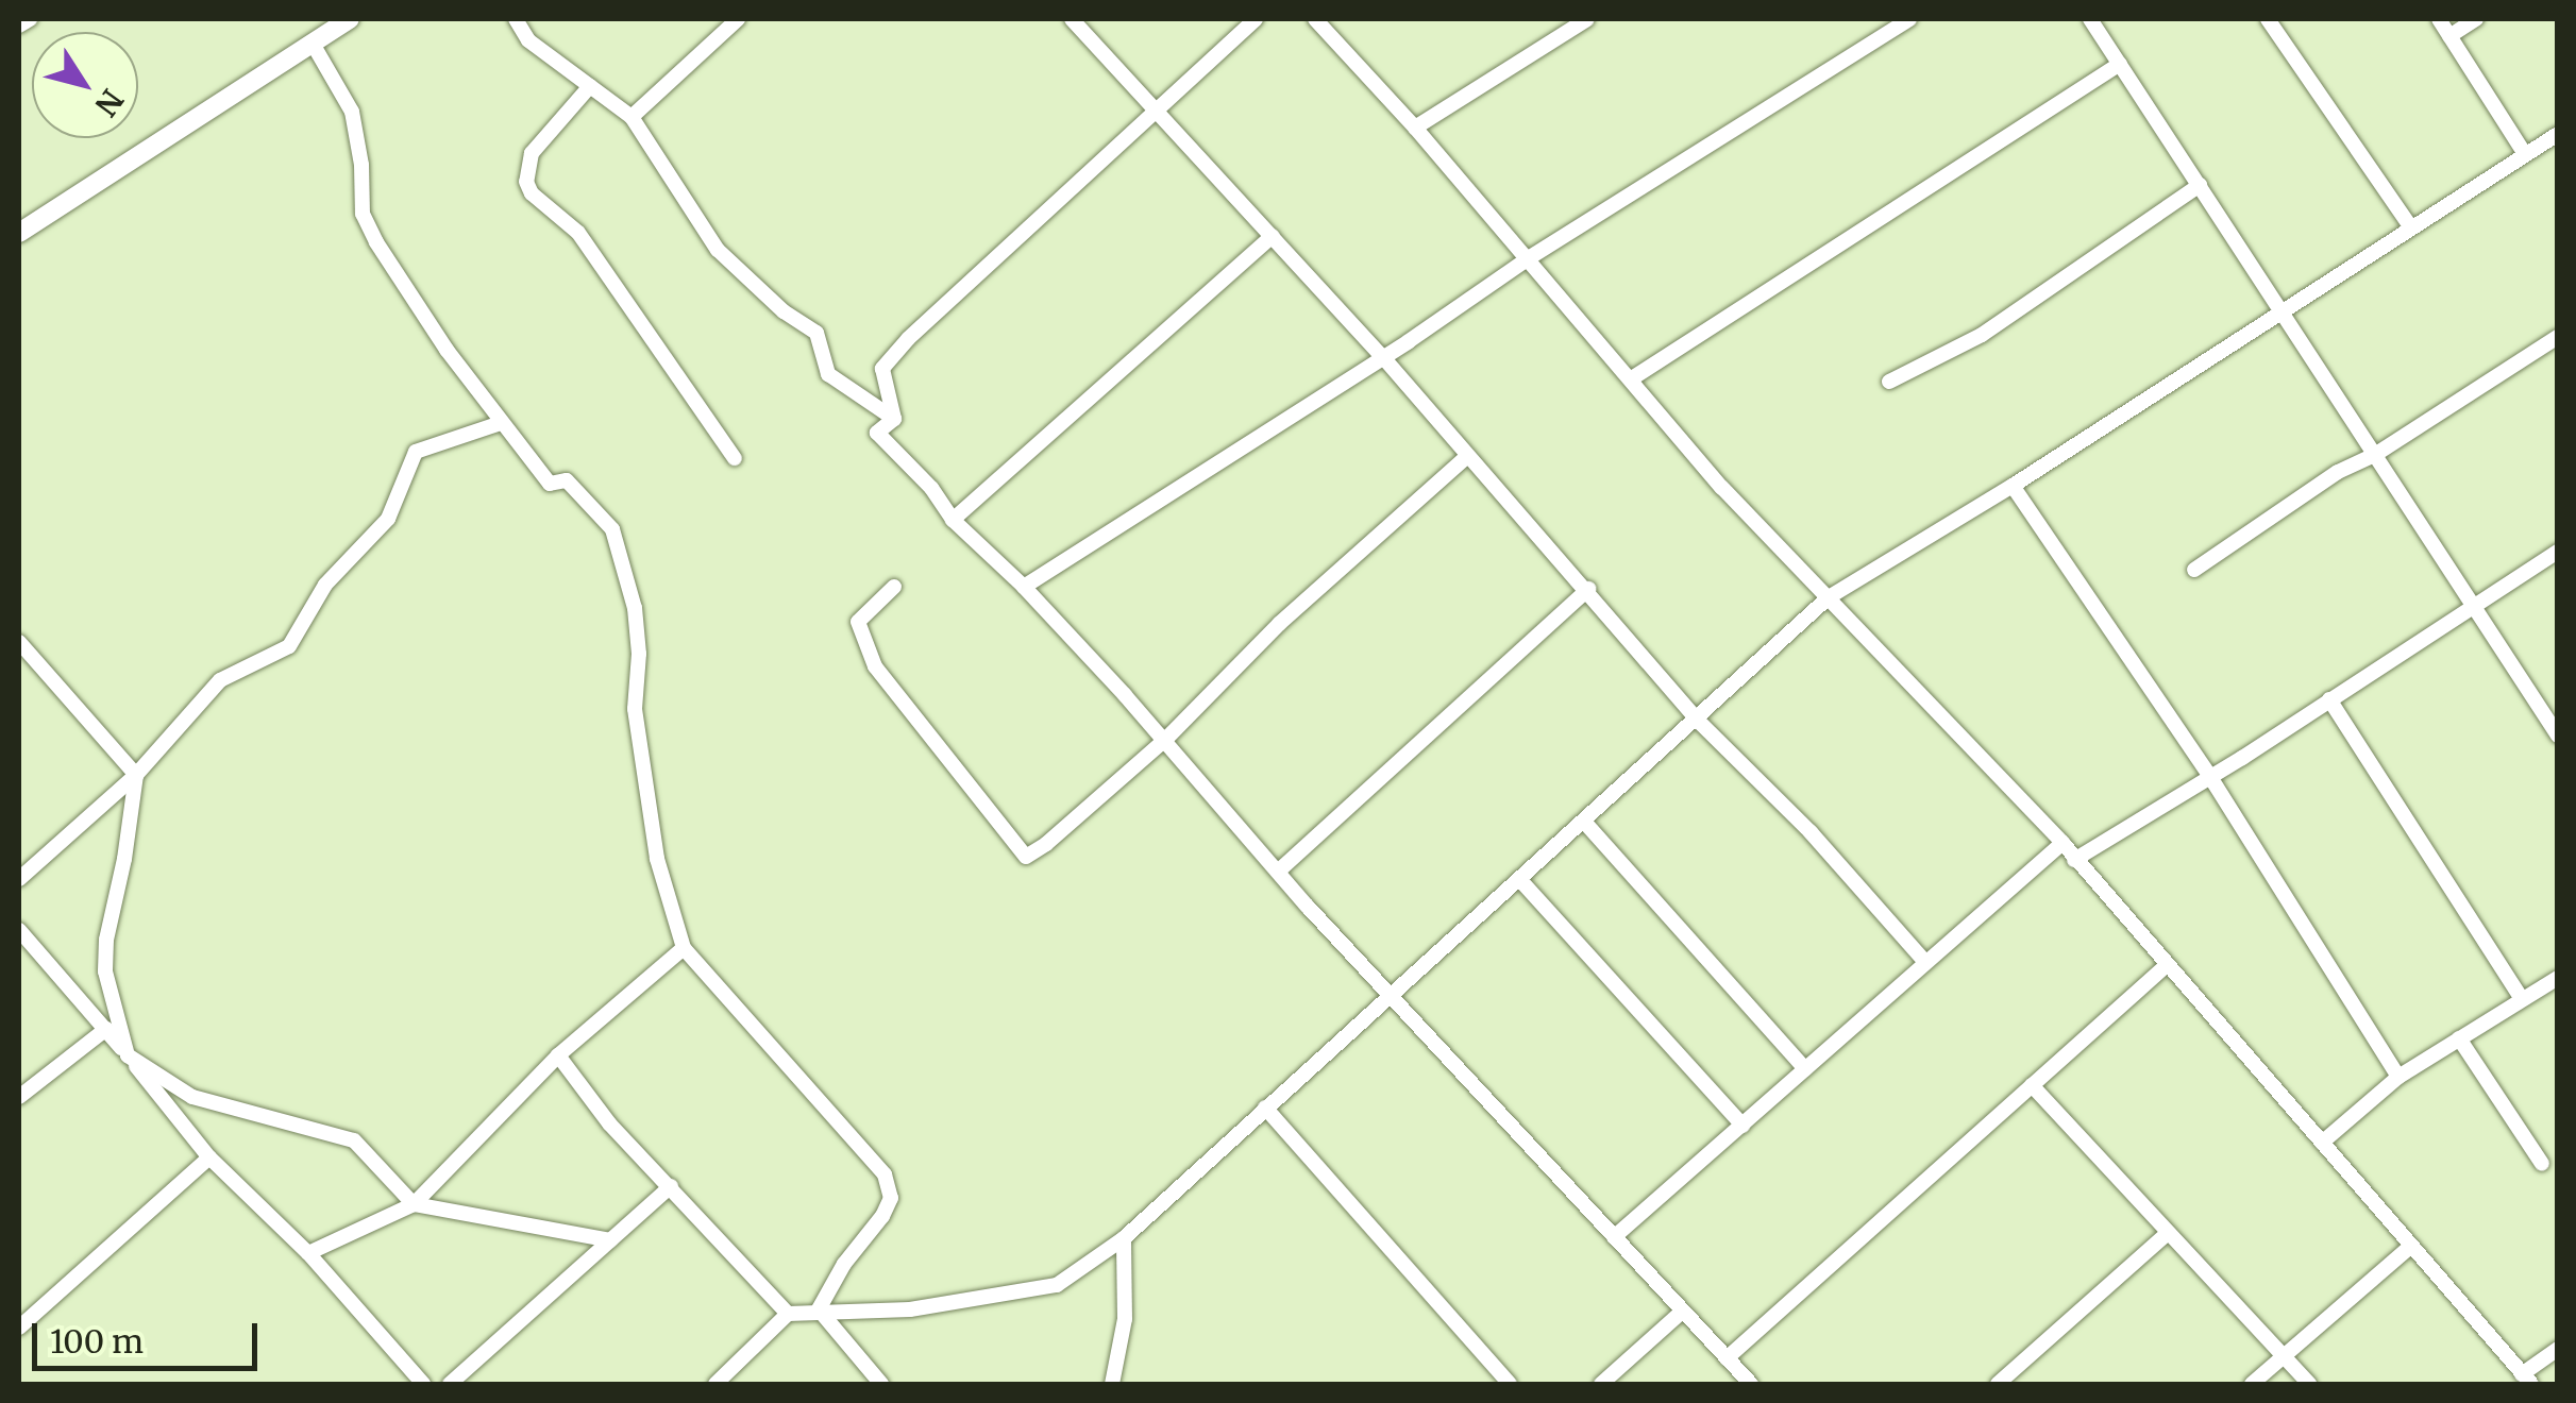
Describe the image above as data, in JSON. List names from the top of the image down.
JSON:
{
  "scale_bar": "100 m",
  "north": "bottom right"
}
